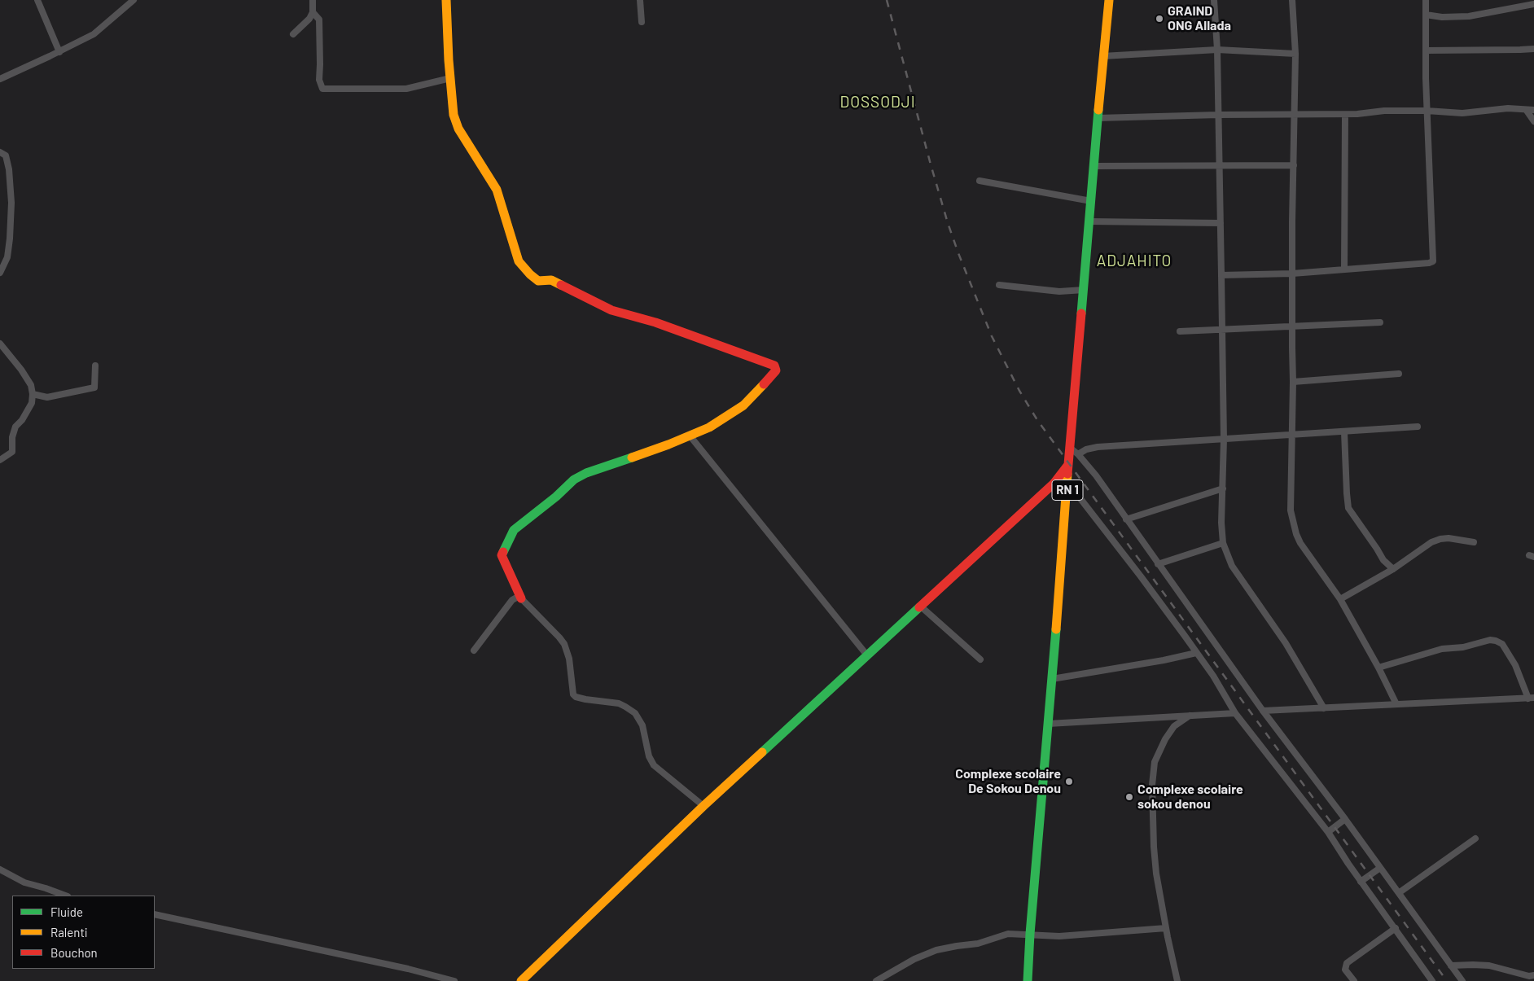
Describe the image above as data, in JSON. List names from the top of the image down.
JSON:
{
  "streets": {
    "street": ["RN 1"]
  },
  "districts": ["DOSSODJI", "ADJAHITO"],
  "places": ["GRAIND ONG Allada", "Complexe scolaire De Sokou Denou", "Complexe scolaire sokou denou"],
  "legend": ["Fluide", "Ralenti", "Bouchon"]
}
